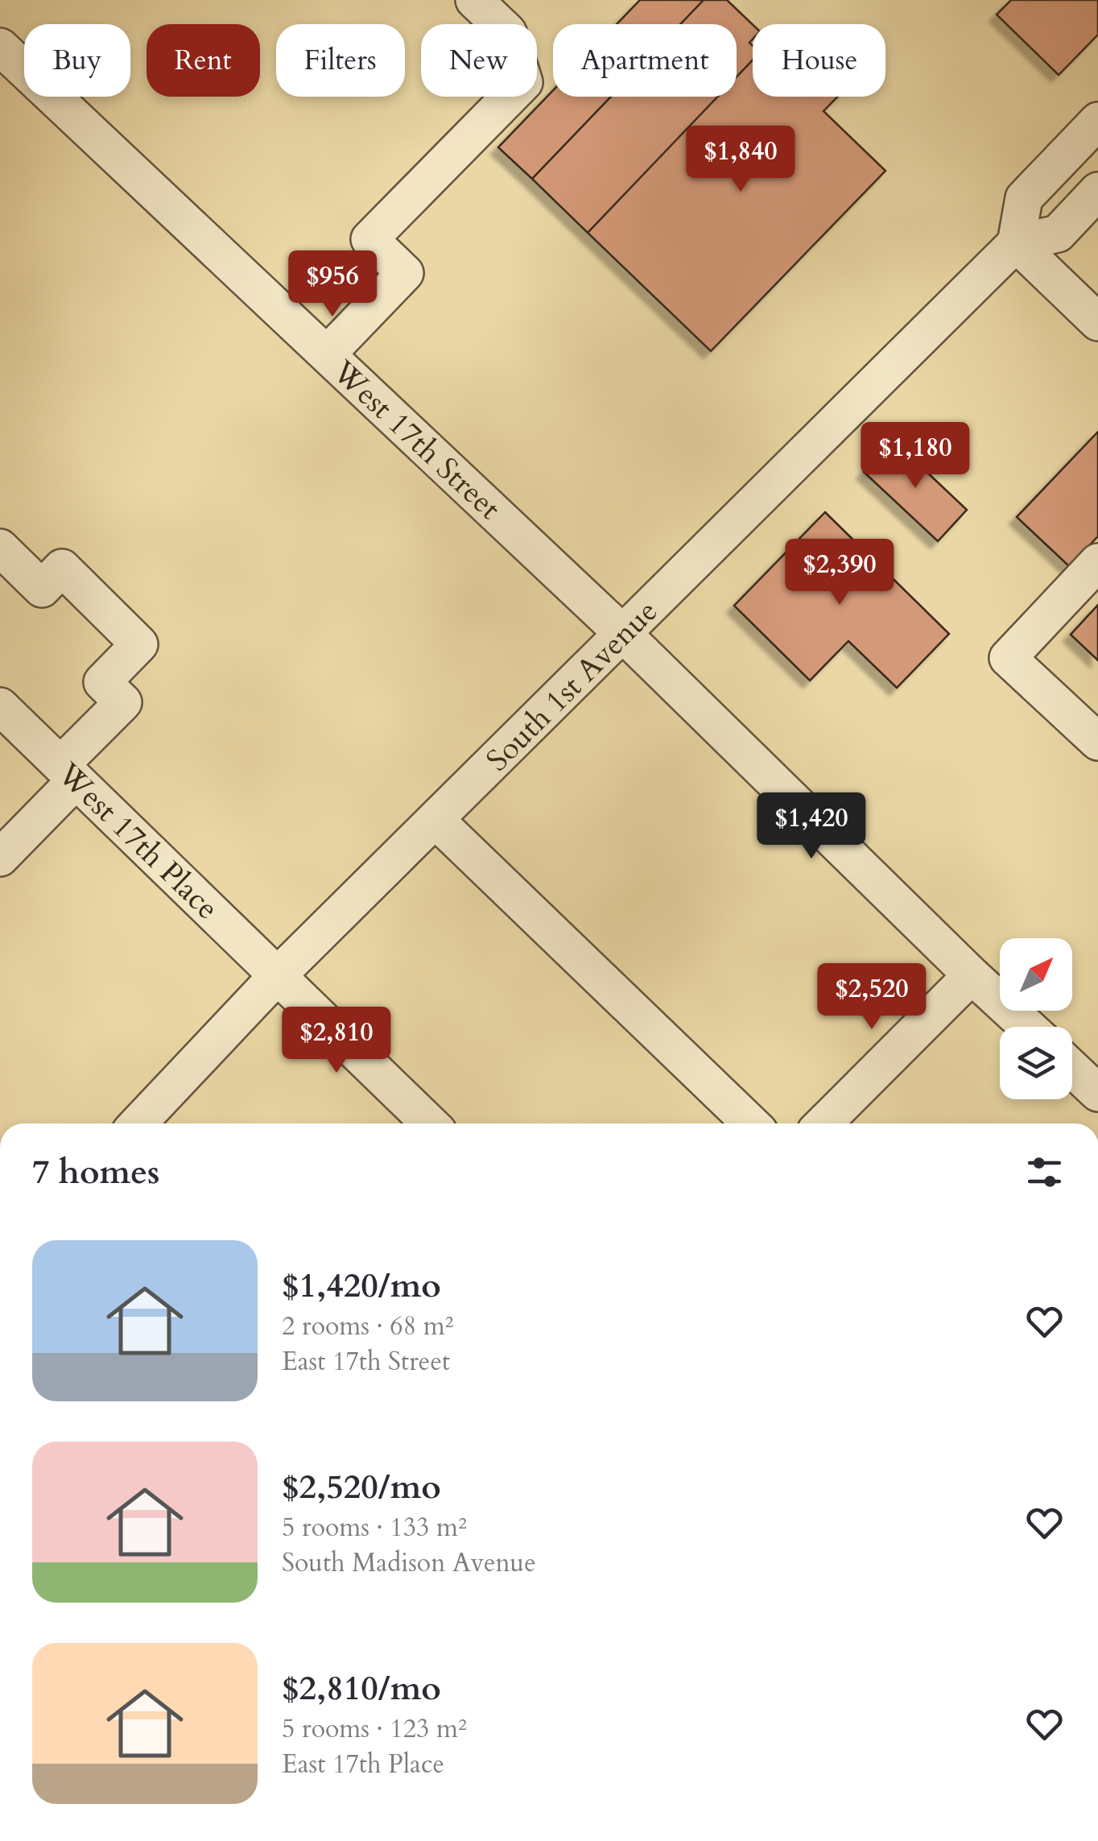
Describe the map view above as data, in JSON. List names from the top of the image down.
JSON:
{
  "streets": {
    "street": ["West 17th Street", "South 1st Avenue", "West 17th Place"]
  },
  "crossings": [
    ["West 17th Street", "South 1st Avenue"],
    ["South 1st Avenue", "West 17th Place"]
  ],
  "north": "top right",
  "page": {
    "chip": [
      "Buy",
      "Rent",
      "Filters",
      "New",
      "Apartment",
      "House"
    ],
    "price": [
      "$1,840",
      "$956",
      "$1,180",
      "$2,390",
      "$1,420",
      "$2,520",
      "$2,810"
    ],
    "heading": "7 homes",
    "list": [
      {
        "name": "$1,420/mo",
        "note": "2 rooms · 68 m² · East 17th Street"
      },
      {
        "name": "$2,520/mo",
        "note": "5 rooms · 133 m² · South Madison Avenue"
      },
      {
        "name": "$2,810/mo",
        "note": "5 rooms · 123 m² · East 17th Place"
      }
    ]
  }
}
